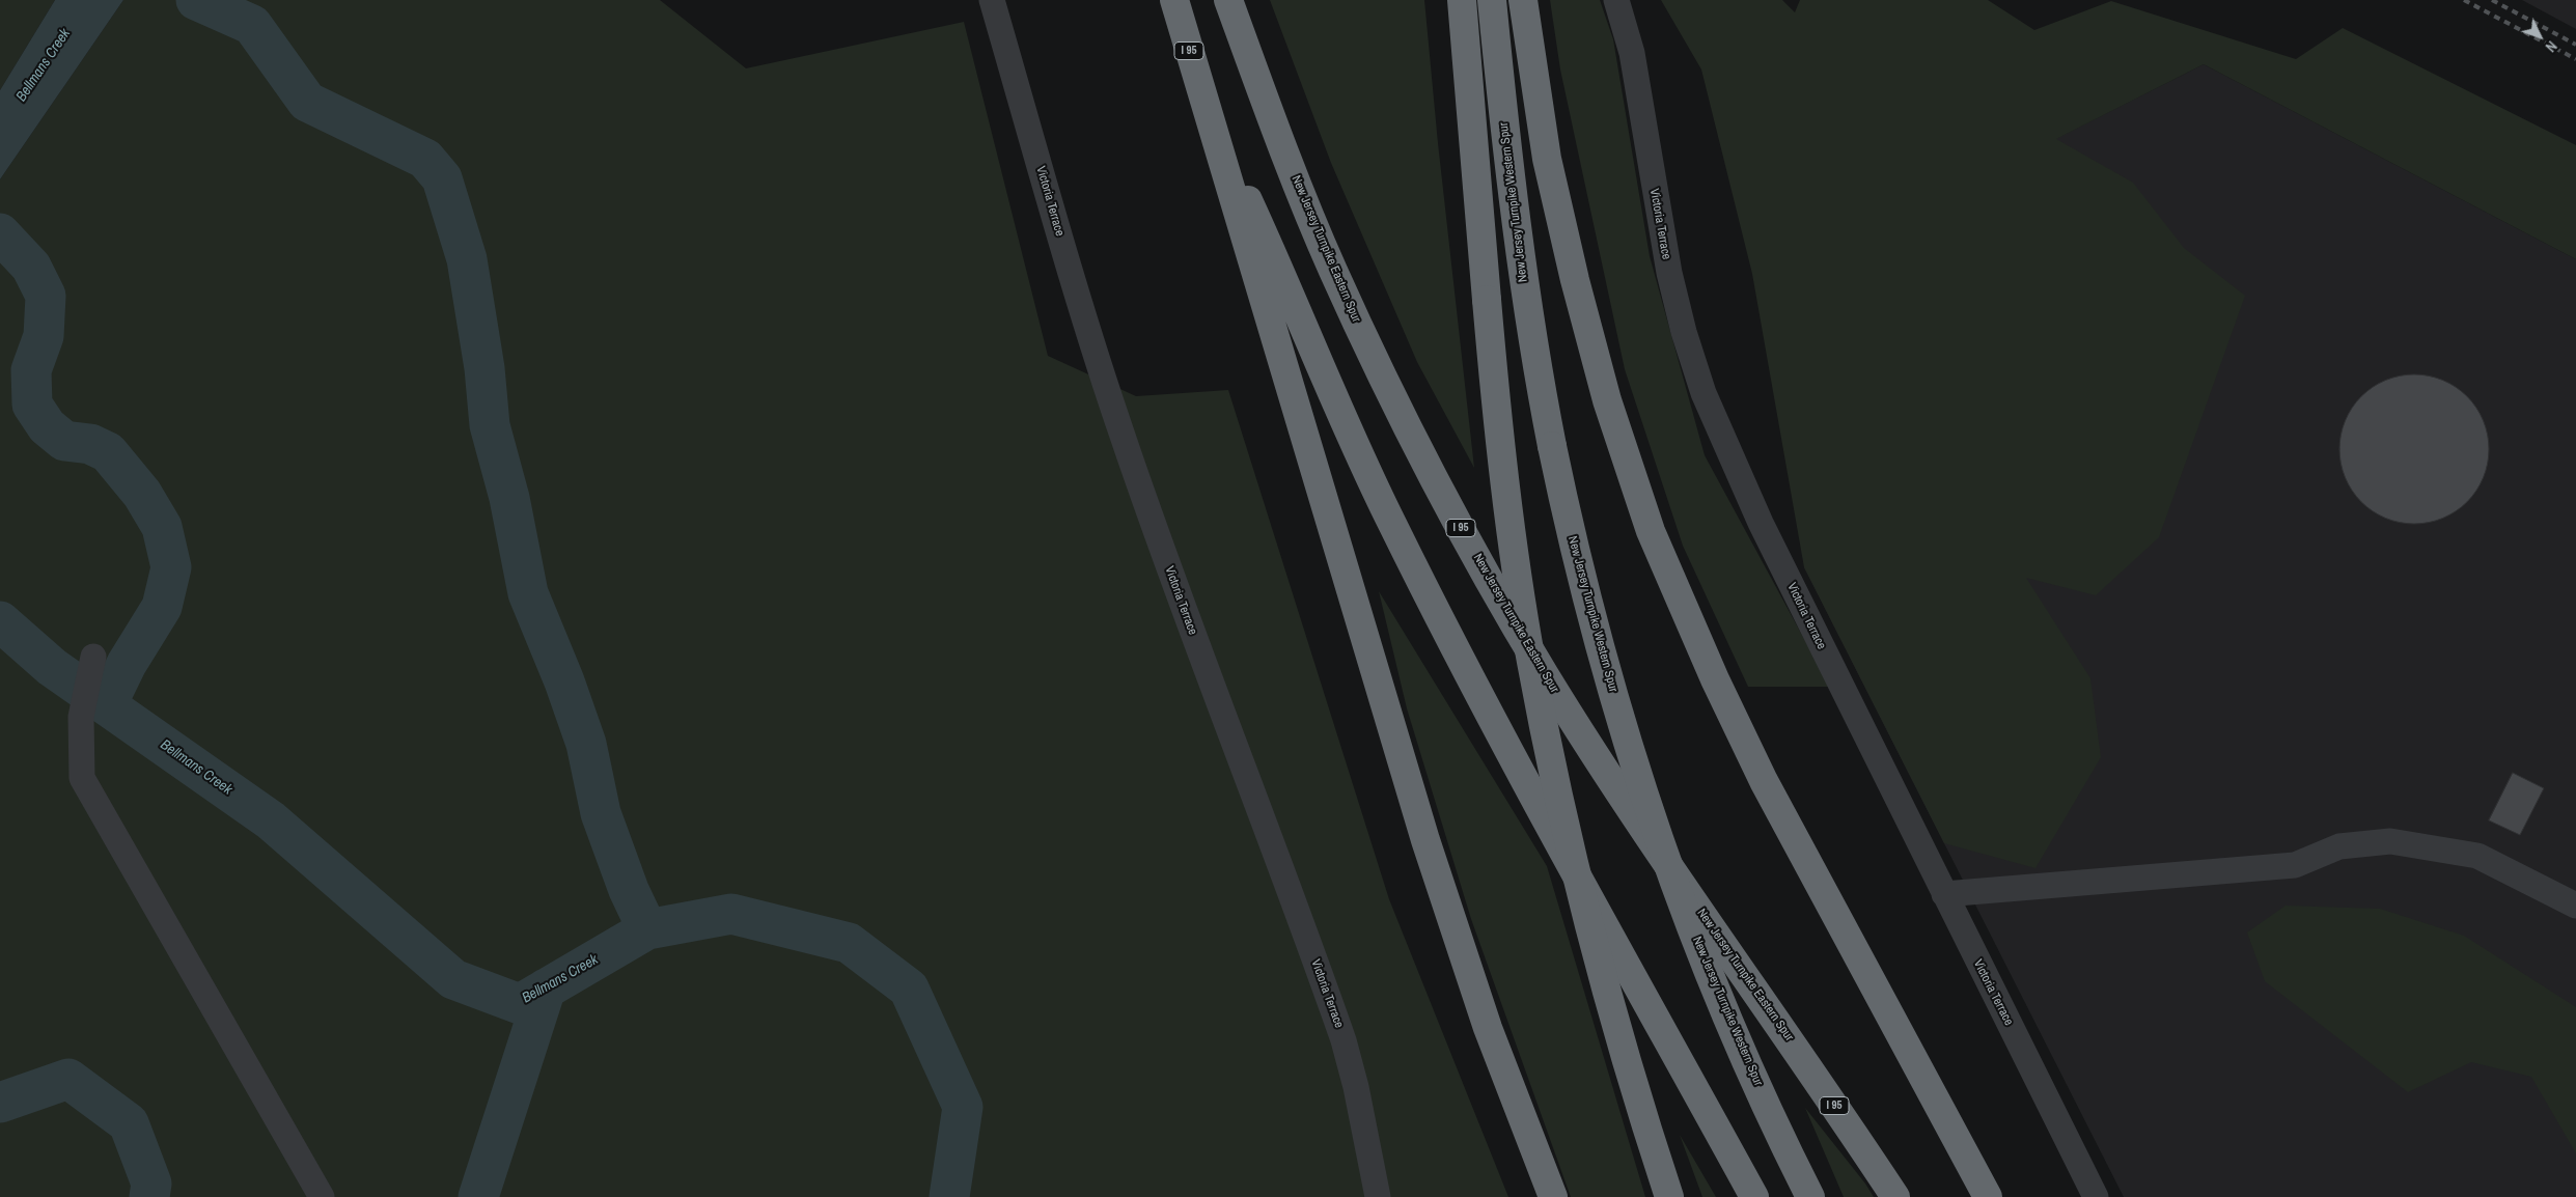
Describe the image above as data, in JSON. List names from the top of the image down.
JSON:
{
  "streets": {
    "highway": ["I 95", "New Jersey Turnpike Western Spur", "New Jersey Turnpike Eastern Spur"],
    "street": ["Victoria Terrace"]
  },
  "water": ["Bellmans Creek"],
  "north": "bottom right"
}
